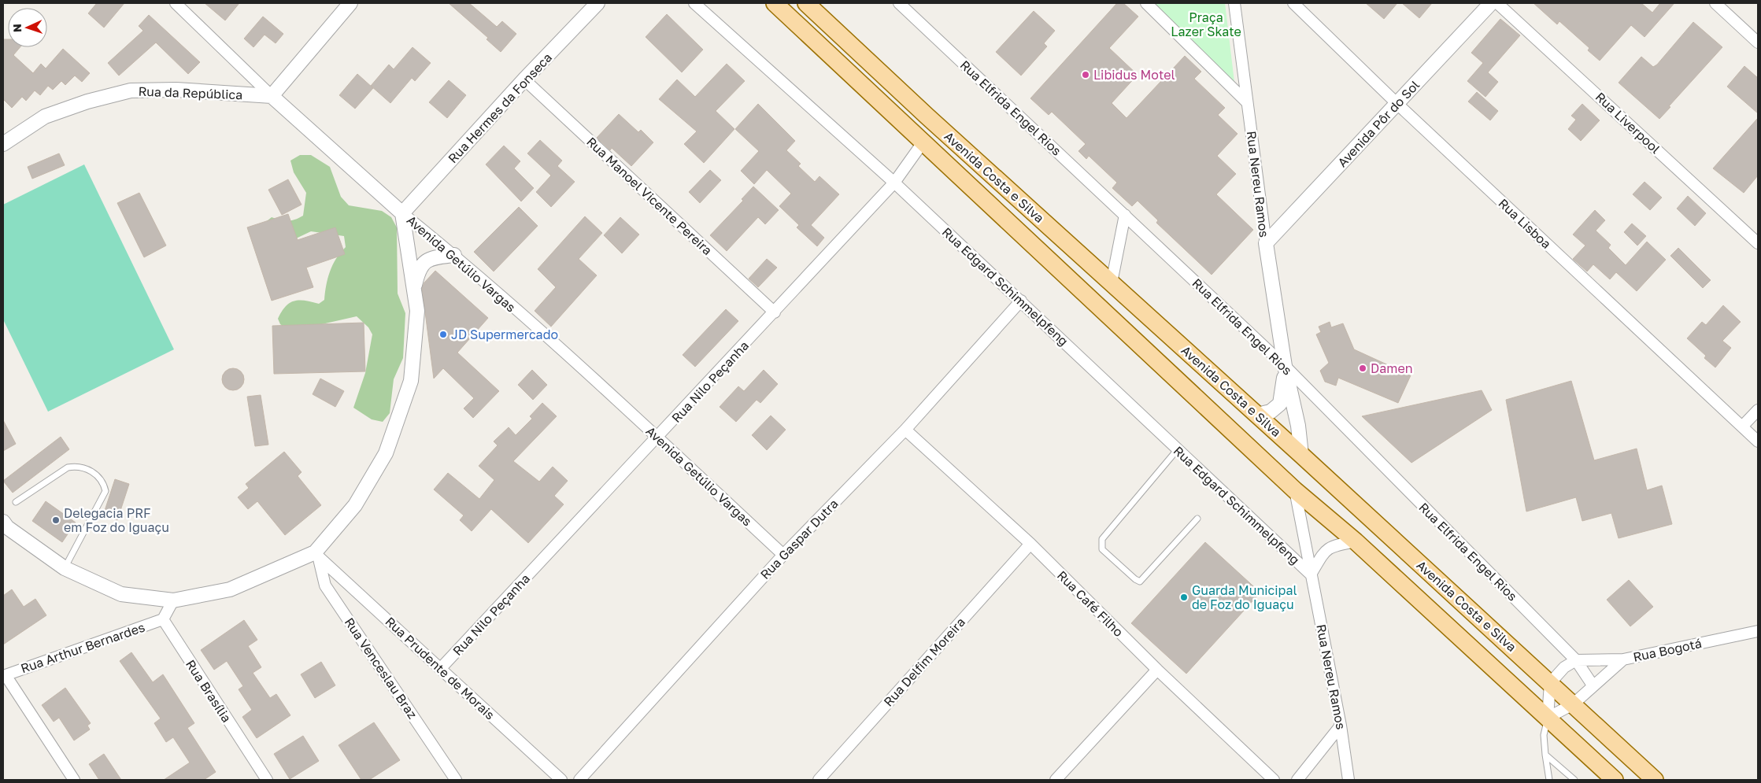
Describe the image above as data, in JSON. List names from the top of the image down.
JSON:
{
  "streets": {
    "main road": ["Avenida Costa e Silva"],
    "street": [
      "Rua da República",
      "Rua Hermes da Fonseca",
      "Rua Elfrida Engel Rios",
      "Rua Liverpool",
      "Avenida Pôr do Sol",
      "Rua Nereu Ramos",
      "Rua Manoel Vicente Pereira",
      "Rua Lisboa",
      "Avenida Getúlio Vargas",
      "Rua Edgard Schimmelpfeng",
      "Rua Nilo Peçanha",
      "Rua Gaspar Dutra",
      "Rua Café Filho",
      "Rua Arthur Bernardes",
      "Rua Bogotá",
      "Rua Delfim Moreira",
      "Rua Venceslau Braz",
      "Rua Prudente de Morais",
      "Rua Brasília"
    ]
  },
  "crossings": [
    ["Rua da República", "Avenida Getúlio Vargas"],
    ["Rua Hermes da Fonseca", "Rua Manoel Vicente Pereira"],
    ["Rua Hermes da Fonseca", "Avenida Getúlio Vargas"],
    ["Rua Elfrida Engel Rios", "Rua Nereu Ramos"],
    ["Rua Elfrida Engel Rios", "Rua Bogotá"],
    ["Avenida Pôr do Sol", "Rua Nereu Ramos"],
    ["Avenida Pôr do Sol", "Rua Lisboa"],
    ["Avenida Costa e Silva", "Rua Nereu Ramos"],
    ["Avenida Costa e Silva", "Rua Nilo Peçanha"],
    ["Rua Nereu Ramos", "Rua Edgard Schimmelpfeng"],
    ["Rua Manoel Vicente Pereira", "Rua Nilo Peçanha"],
    ["Avenida Getúlio Vargas", "Rua Nilo Peçanha"],
    ["Avenida Getúlio Vargas", "Rua Gaspar Dutra"],
    ["Rua Edgard Schimmelpfeng", "Rua Nilo Peçanha"],
    ["Rua Edgard Schimmelpfeng", "Rua Gaspar Dutra"],
    ["Rua Nilo Peçanha", "Rua Prudente de Morais"],
    ["Rua Gaspar Dutra", "Rua Café Filho"],
    ["Rua Café Filho", "Rua Delfim Moreira"],
    ["Rua Arthur Bernardes", "Rua Brasília"],
    ["Rua Venceslau Braz", "Rua Prudente de Morais"]
  ],
  "parks": ["Praça Lazer Skate"],
  "places": [
    "Libidus Motel",
    "JD Supermercado",
    "Damen",
    "Delegacia PRF em Foz do Iguaçu",
    "Guarda Municipal de Foz do Iguaçu"
  ],
  "north": "left"
}
